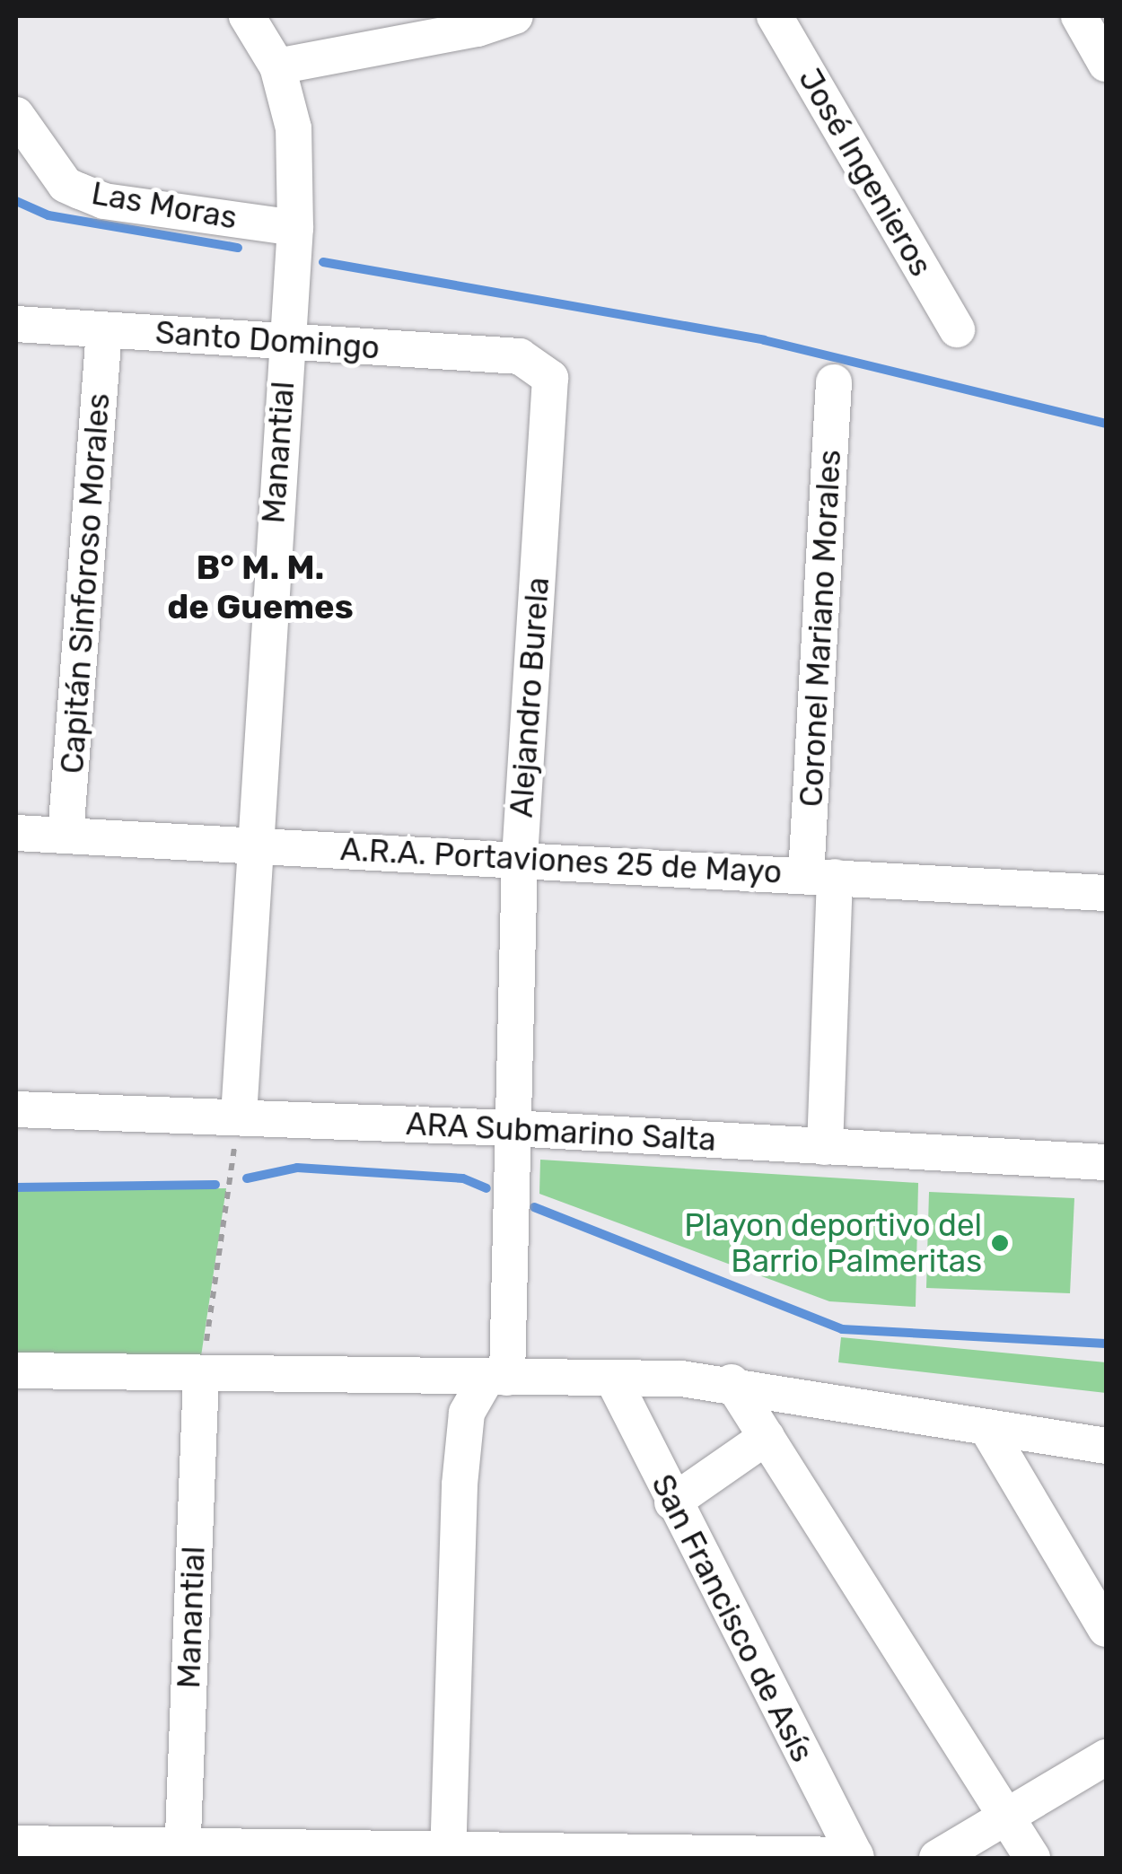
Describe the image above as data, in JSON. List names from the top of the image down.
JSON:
{
  "streets": {
    "street": [
      "José Ingenieros",
      "Las Moras",
      "Santo Domingo",
      "Manantial",
      "Capitán Sinforoso Morales",
      "Coronel Mariano Morales",
      "Alejandro Burela",
      "A.R.A. Portaviones 25 de Mayo",
      "ARA Submarino Salta",
      "San Francisco de Asís"
    ]
  },
  "crossings": [
    ["Las Moras", "Manantial"],
    ["Santo Domingo", "Manantial"],
    ["Santo Domingo", "Capitán Sinforoso Morales"],
    ["Santo Domingo", "Alejandro Burela"],
    ["Manantial", "A.R.A. Portaviones 25 de Mayo"],
    ["Manantial", "ARA Submarino Salta"],
    ["Capitán Sinforoso Morales", "A.R.A. Portaviones 25 de Mayo"],
    ["Coronel Mariano Morales", "A.R.A. Portaviones 25 de Mayo"],
    ["Coronel Mariano Morales", "ARA Submarino Salta"],
    ["Alejandro Burela", "A.R.A. Portaviones 25 de Mayo"],
    ["Alejandro Burela", "ARA Submarino Salta"]
  ],
  "districts": ["B° M. M. de Guemes"],
  "places": ["Playon deportivo del Barrio Palmeritas"]
}
